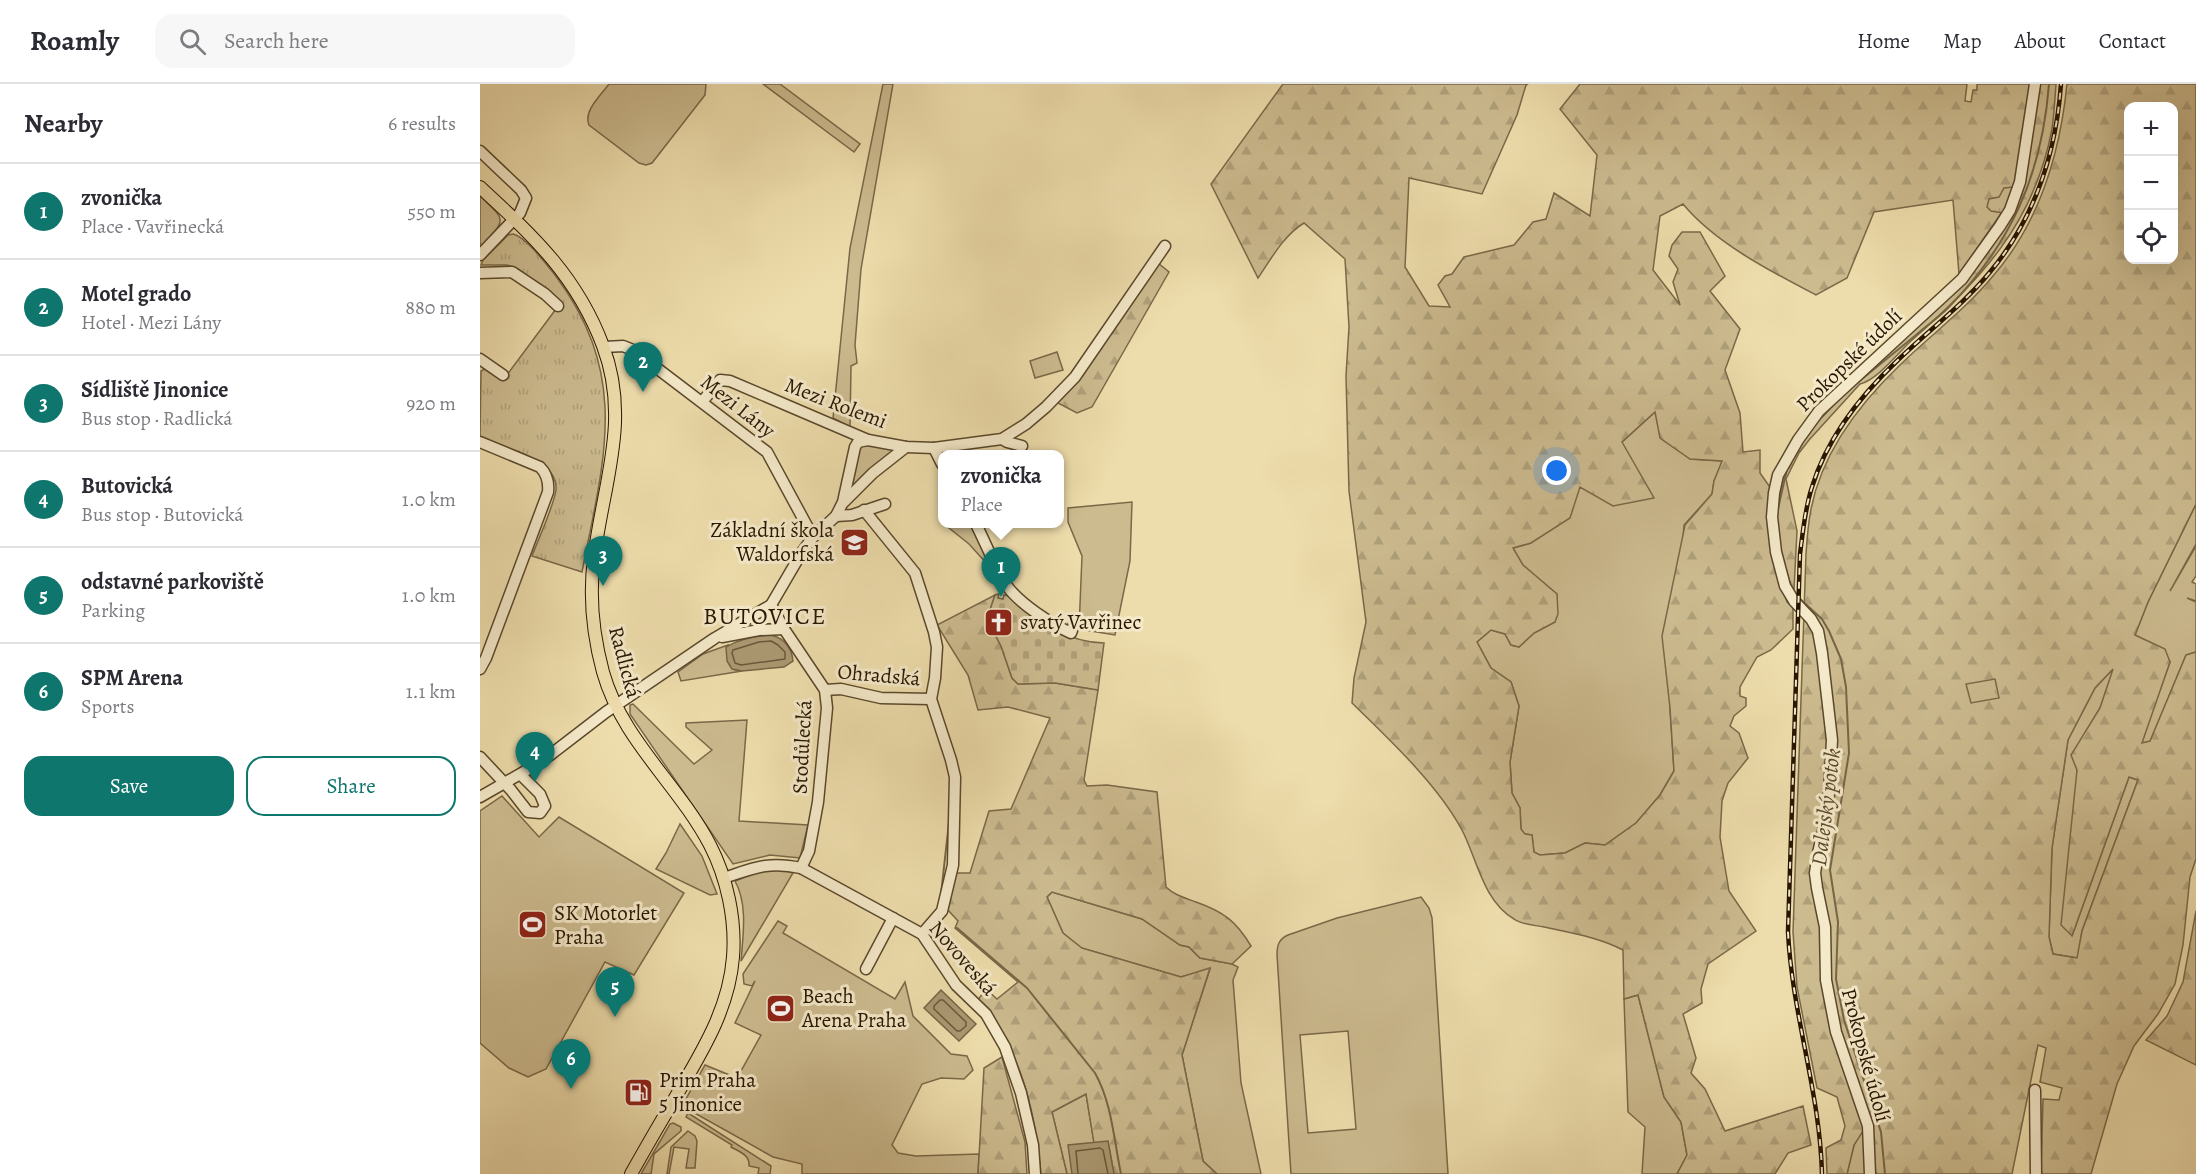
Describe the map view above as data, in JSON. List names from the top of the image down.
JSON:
{
  "streets": {
    "main road": ["Radlická"],
    "street": [
      "Prokopské údolí",
      "Mezi Rolemi",
      "Mezi Lány",
      "Ohradská",
      "Stodůlecká",
      "Novoveská"
    ]
  },
  "crossings": [
    ["Mezi Rolemi", "Mezi Lány"],
    ["Mezi Lány", "Radlická"],
    ["Mezi Lány", "Ohradská"],
    ["Mezi Lány", "Stodůlecká"],
    ["Radlická", "Novoveská"],
    ["Ohradská", "Stodůlecká"],
    ["Stodůlecká", "Novoveská"]
  ],
  "districts": ["BUTOVICE"],
  "water": ["Dalejský potok"],
  "places": {
    "school or university": ["Základní škola Waldorfská"],
    "church": ["svatý Vavřinec"],
    "sports": ["SK Motorlet Praha", "Beach Arena Praha"],
    "fuel station": ["Prim Praha 5 Jinonice"]
  },
  "page": {
    "header": "Roamly",
    "search": "Search here",
    "nav": [
      "Home",
      "Map",
      "About",
      "Contact"
    ],
    "heading": ["Nearby", "6 results"],
    "map_buttons": ["+", "−"],
    "list": [
      {
        "mark": "1",
        "name": "zvonička",
        "note": "Place · Vavřinecká",
        "value": "550 m"
      },
      {
        "mark": "2",
        "name": "Motel grado",
        "note": "Hotel · Mezi Lány",
        "value": "880 m"
      },
      {
        "mark": "3",
        "name": "Sídliště Jinonice",
        "note": "Bus stop · Radlická",
        "value": "920 m"
      },
      {
        "mark": "4",
        "name": "Butovická",
        "note": "Bus stop · Butovická",
        "value": "1.0 km"
      },
      {
        "mark": "5",
        "name": "odstavné parkoviště",
        "note": "Parking",
        "value": "1.0 km"
      },
      {
        "mark": "6",
        "name": "SPM Arena",
        "note": "Sports",
        "value": "1.1 km"
      }
    ],
    "pins": [
      "2",
      "3",
      "1",
      "4",
      "5",
      "6"
    ],
    "popup": ["zvonička", "Place"],
    "buttons": ["Save", "Share"]
  }
}
